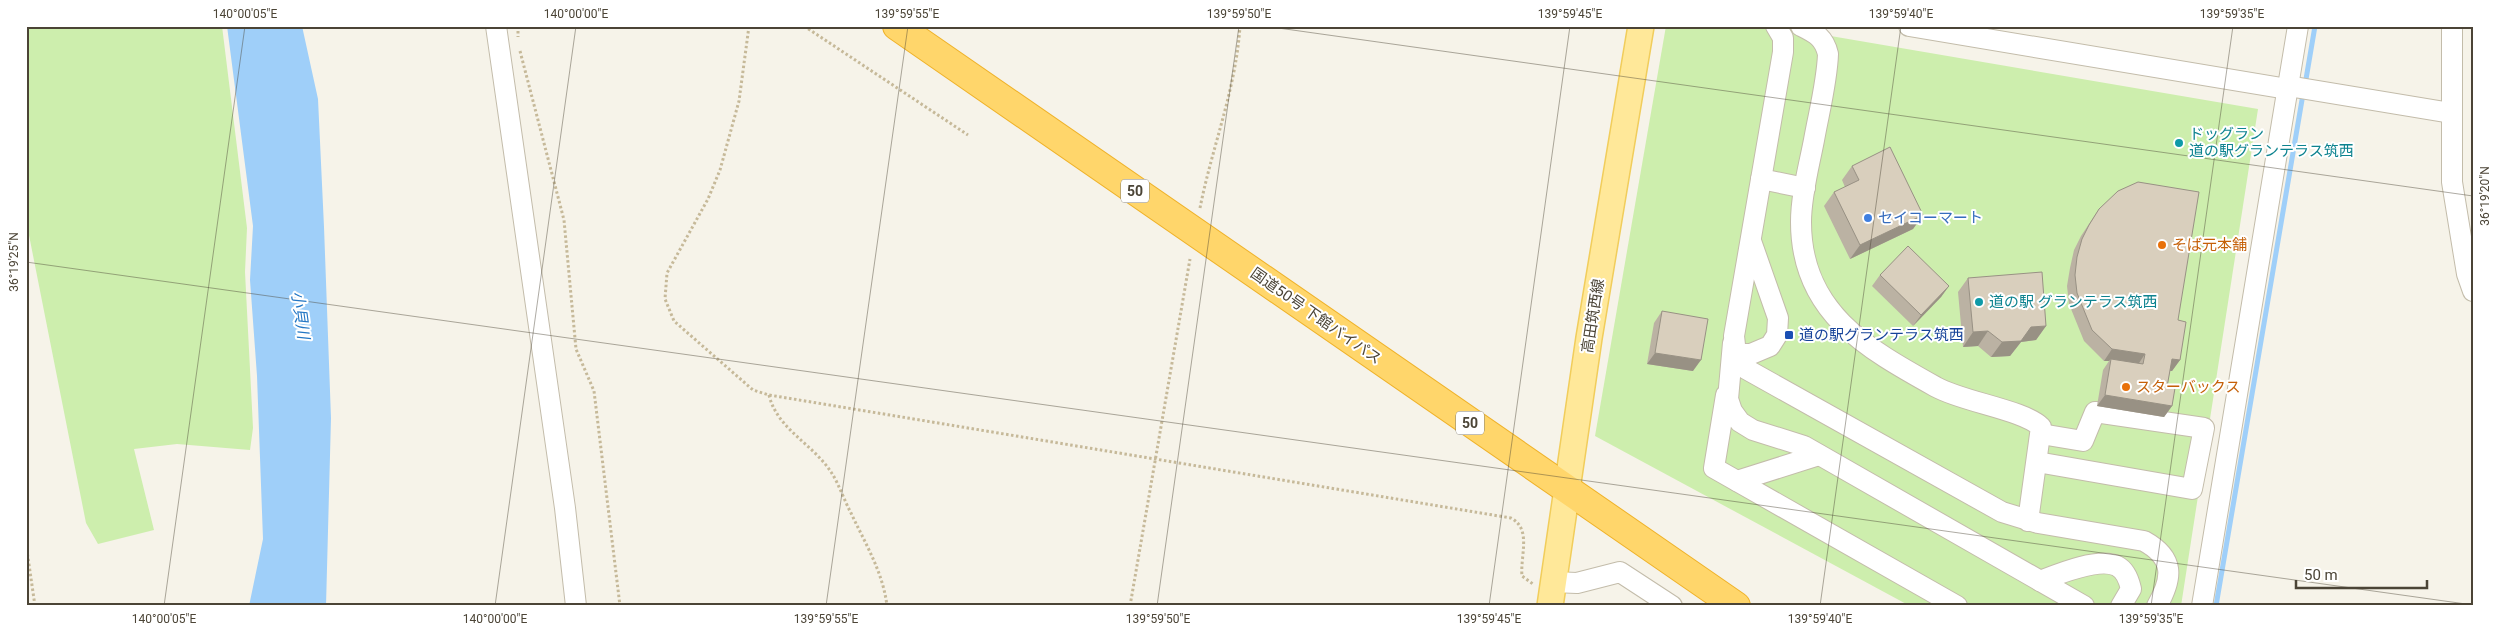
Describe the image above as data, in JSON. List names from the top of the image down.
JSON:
{
  "streets": {
    "highway": ["50", "国道50号 下館バイパス"],
    "main road": ["高田筑西線"]
  },
  "crossings": [
    ["国道50号 下館バイパス", "高田筑西線"]
  ],
  "water": ["小貝川"],
  "places": {
    "other": [
      "ドッグラン 道の駅グランテラス筑西",
      "セイコーマート",
      "そば元本舗",
      "道の駅 グランテラス筑西",
      "スターバックス"
    ],
    "transit": ["道の駅グランテラス筑西"]
  },
  "scale_bar": "50 m",
  "coordinates": [
    "140°00'05\"E",
    "140°00'00\"E",
    "139°59'55\"E",
    "139°59'50\"E",
    "139°59'45\"E",
    "139°59'40\"E",
    "139°59'35\"E",
    "36°19'20\"N",
    "36°19'25\"N"
  ]
}
